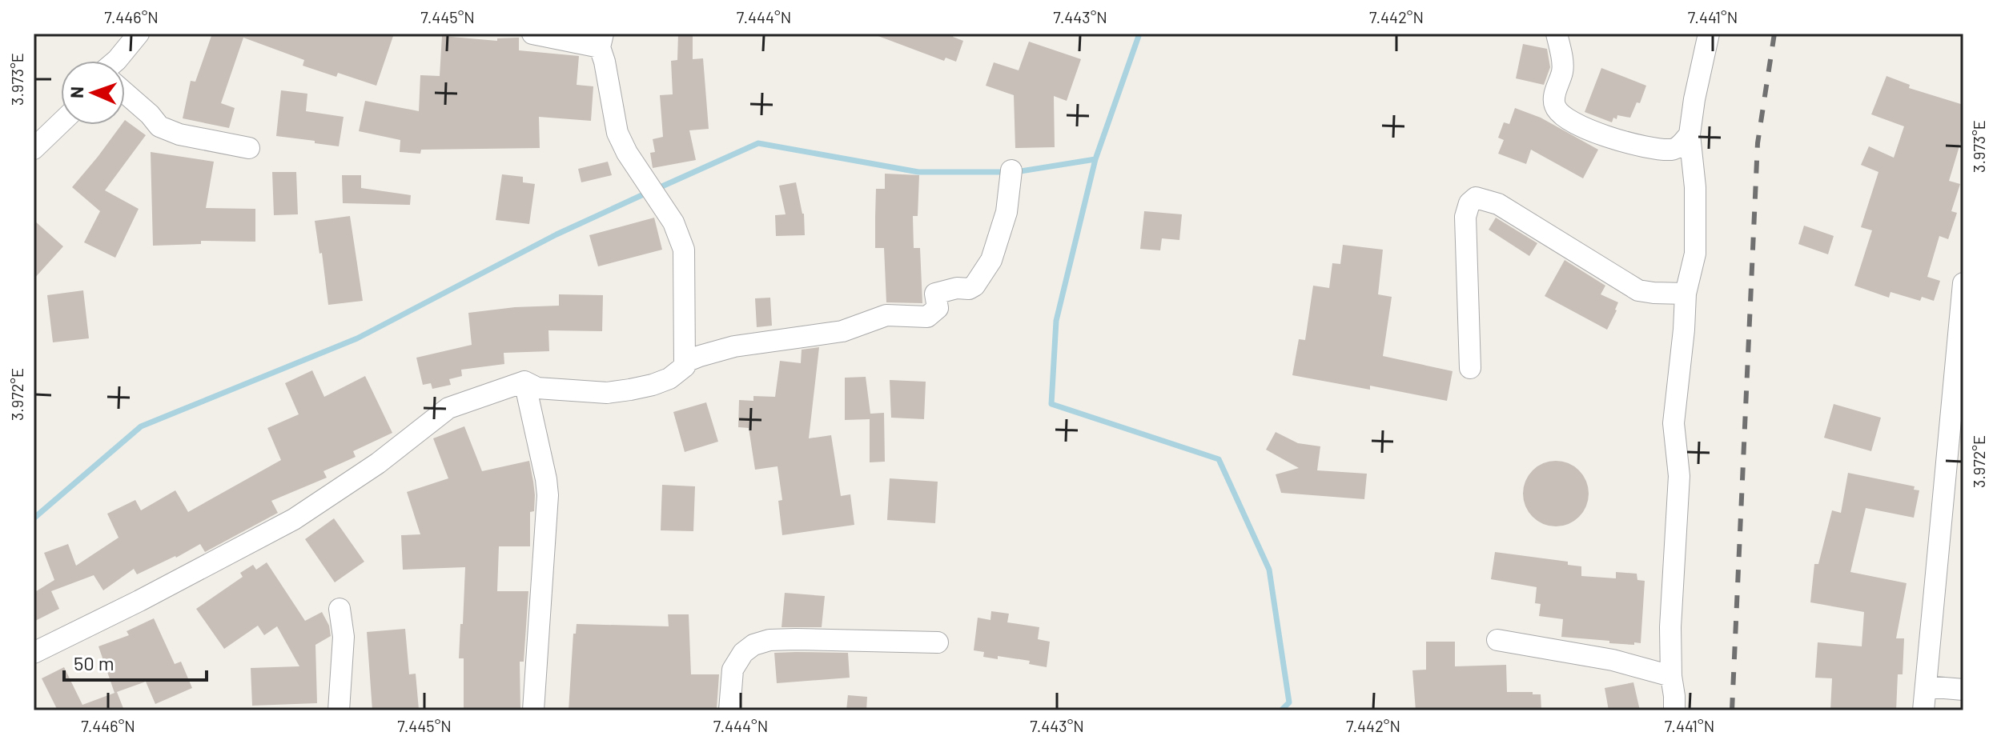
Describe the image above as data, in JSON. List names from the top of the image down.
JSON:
{
  "scale_bar": "50 m",
  "north": "left",
  "coordinates": [
    "7.446°N",
    "7.445°N",
    "7.444°N",
    "7.443°N",
    "7.442°N",
    "7.441°N",
    "3.973°E",
    "3.972°E"
  ]
}
